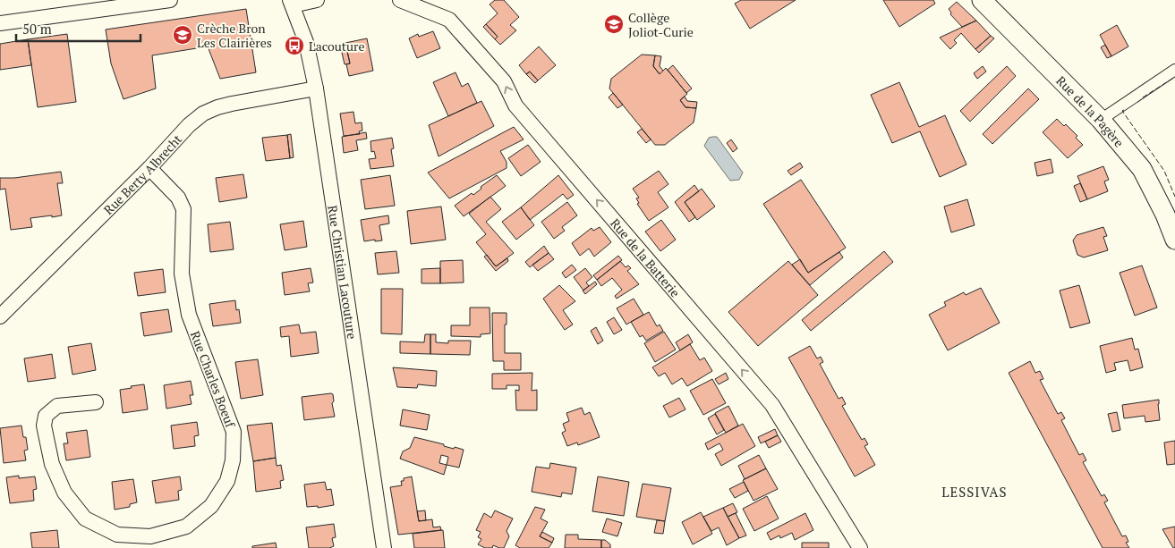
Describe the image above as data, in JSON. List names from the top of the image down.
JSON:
{
  "streets": {
    "street": [
      "Rue de la Pagère",
      "Rue Berty Albrecht",
      "Rue de la Batterie",
      "Rue Christian Lacouture",
      "Rue Charles Boeuf"
    ]
  },
  "crossings": [
    ["Rue Berty Albrecht", "Rue Christian Lacouture"],
    ["Rue Berty Albrecht", "Rue Charles Boeuf"]
  ],
  "one_way": ["Rue de la Batterie"],
  "districts": ["LESSIVAS"],
  "places": {
    "school or university": ["Collège Joliot-Curie", "Crèche Bron Les Clairières"],
    "bus stop": ["Lacouture"]
  },
  "scale_bar": "50 m"
}
